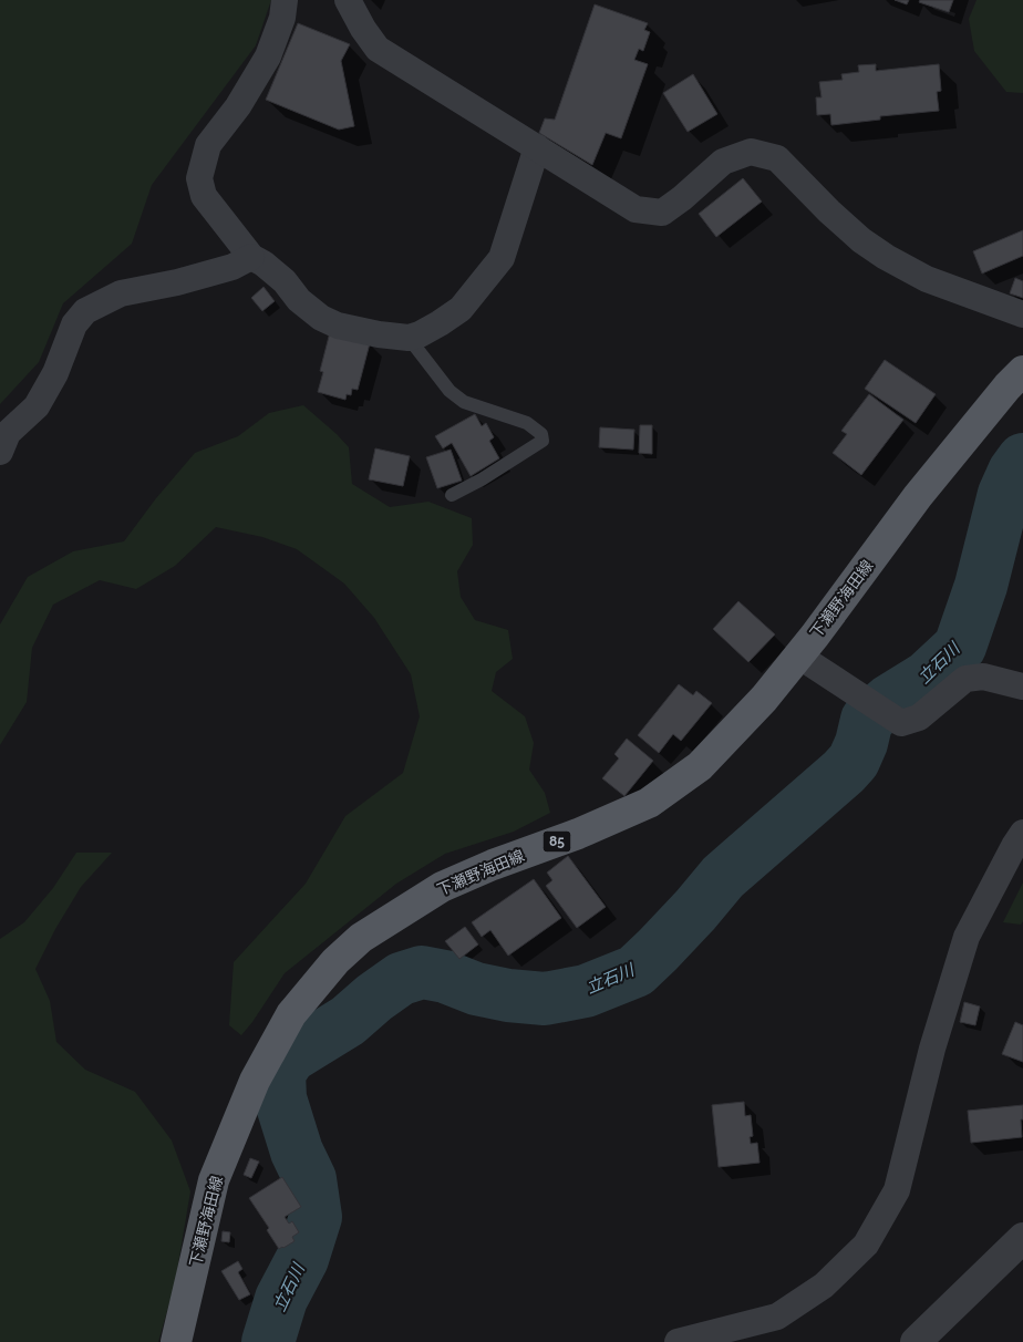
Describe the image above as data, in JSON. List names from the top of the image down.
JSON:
{
  "streets": {
    "main road": ["下瀬野海田線", "85"]
  },
  "water": ["立石川"]
}
